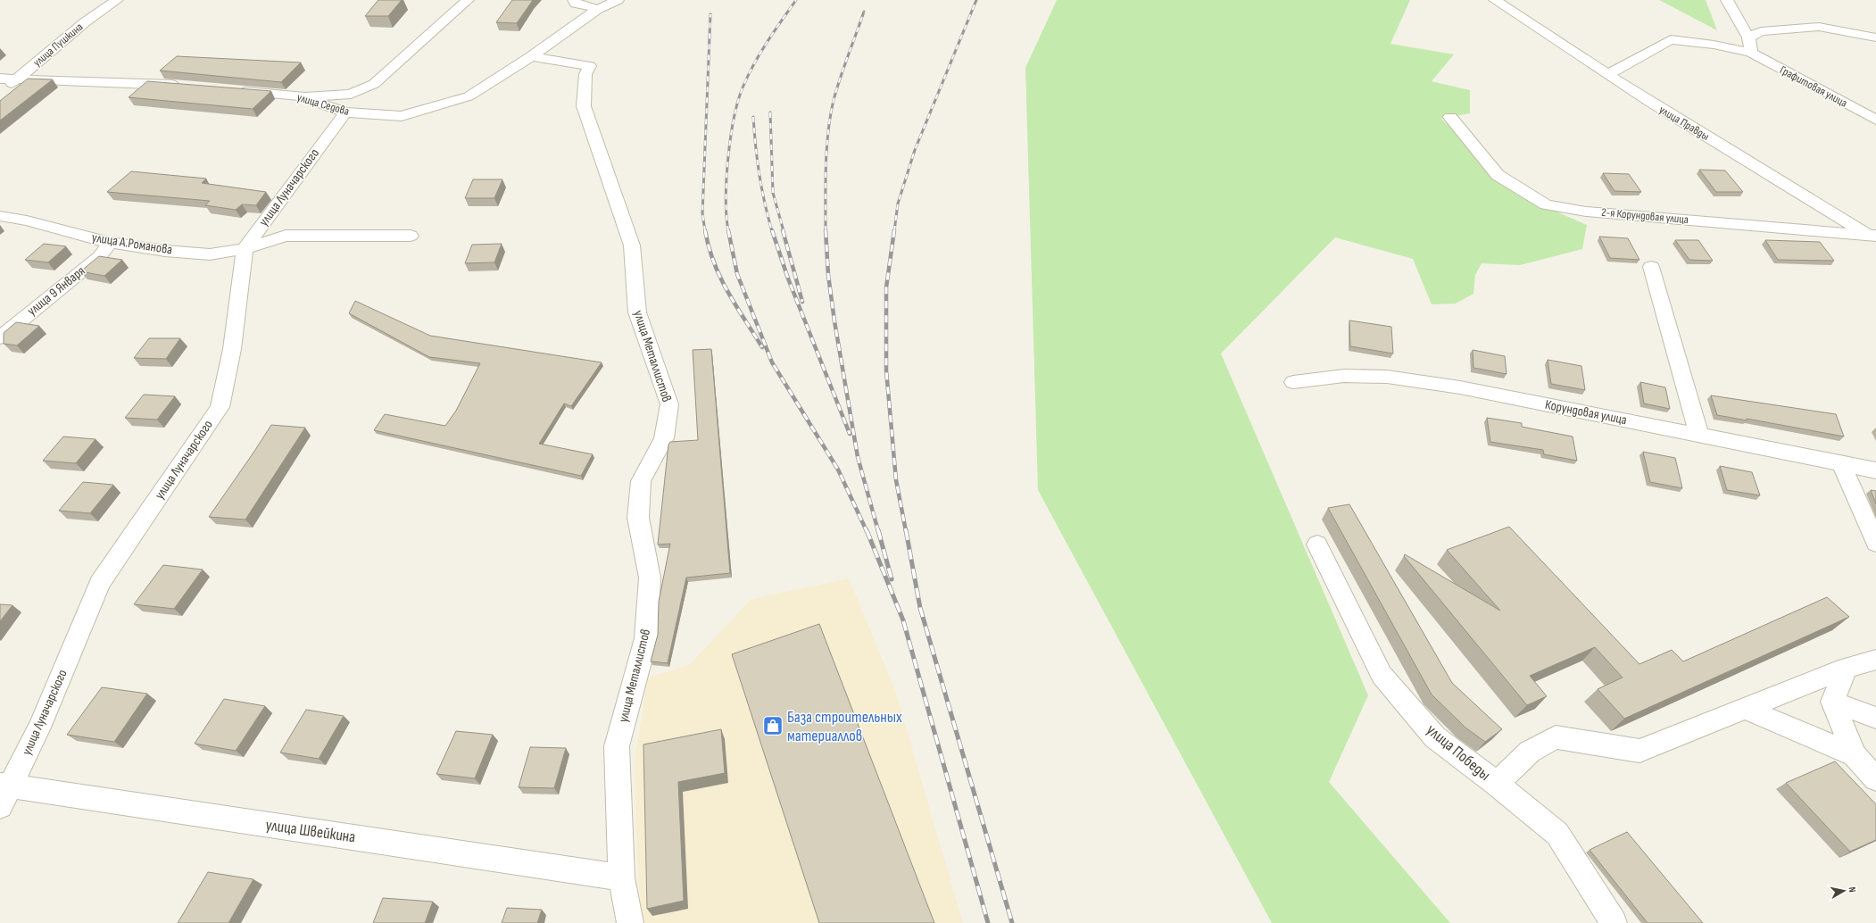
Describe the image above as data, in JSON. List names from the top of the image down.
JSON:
{
  "streets": {
    "street": [
      "улица Пушкина",
      "Графитовая улица",
      "улица Седова",
      "улица Правды",
      "улица Луначарского",
      "2-я Корундовая улица",
      "улица А.Романова",
      "улица 9 Января",
      "улица Металлистов",
      "Корундовая улица",
      "улица Победы",
      "улица Швейкина"
    ]
  },
  "crossings": [
    ["Графитовая улица", "улица Правды"],
    ["улица Седова", "улица Луначарского"],
    ["улица Седова", "улица Металлистов"],
    ["улица Правды", "2-я Корундовая улица"],
    ["улица Луначарского", "улица А.Романова"],
    ["улица Луначарского", "улица Швейкина"],
    ["улица А.Романова", "улица 9 Января"],
    ["улица Металлистов", "улица Швейкина"]
  ],
  "places": {
    "shop": ["База cтроительных материаллов"]
  },
  "north": "right"
}
